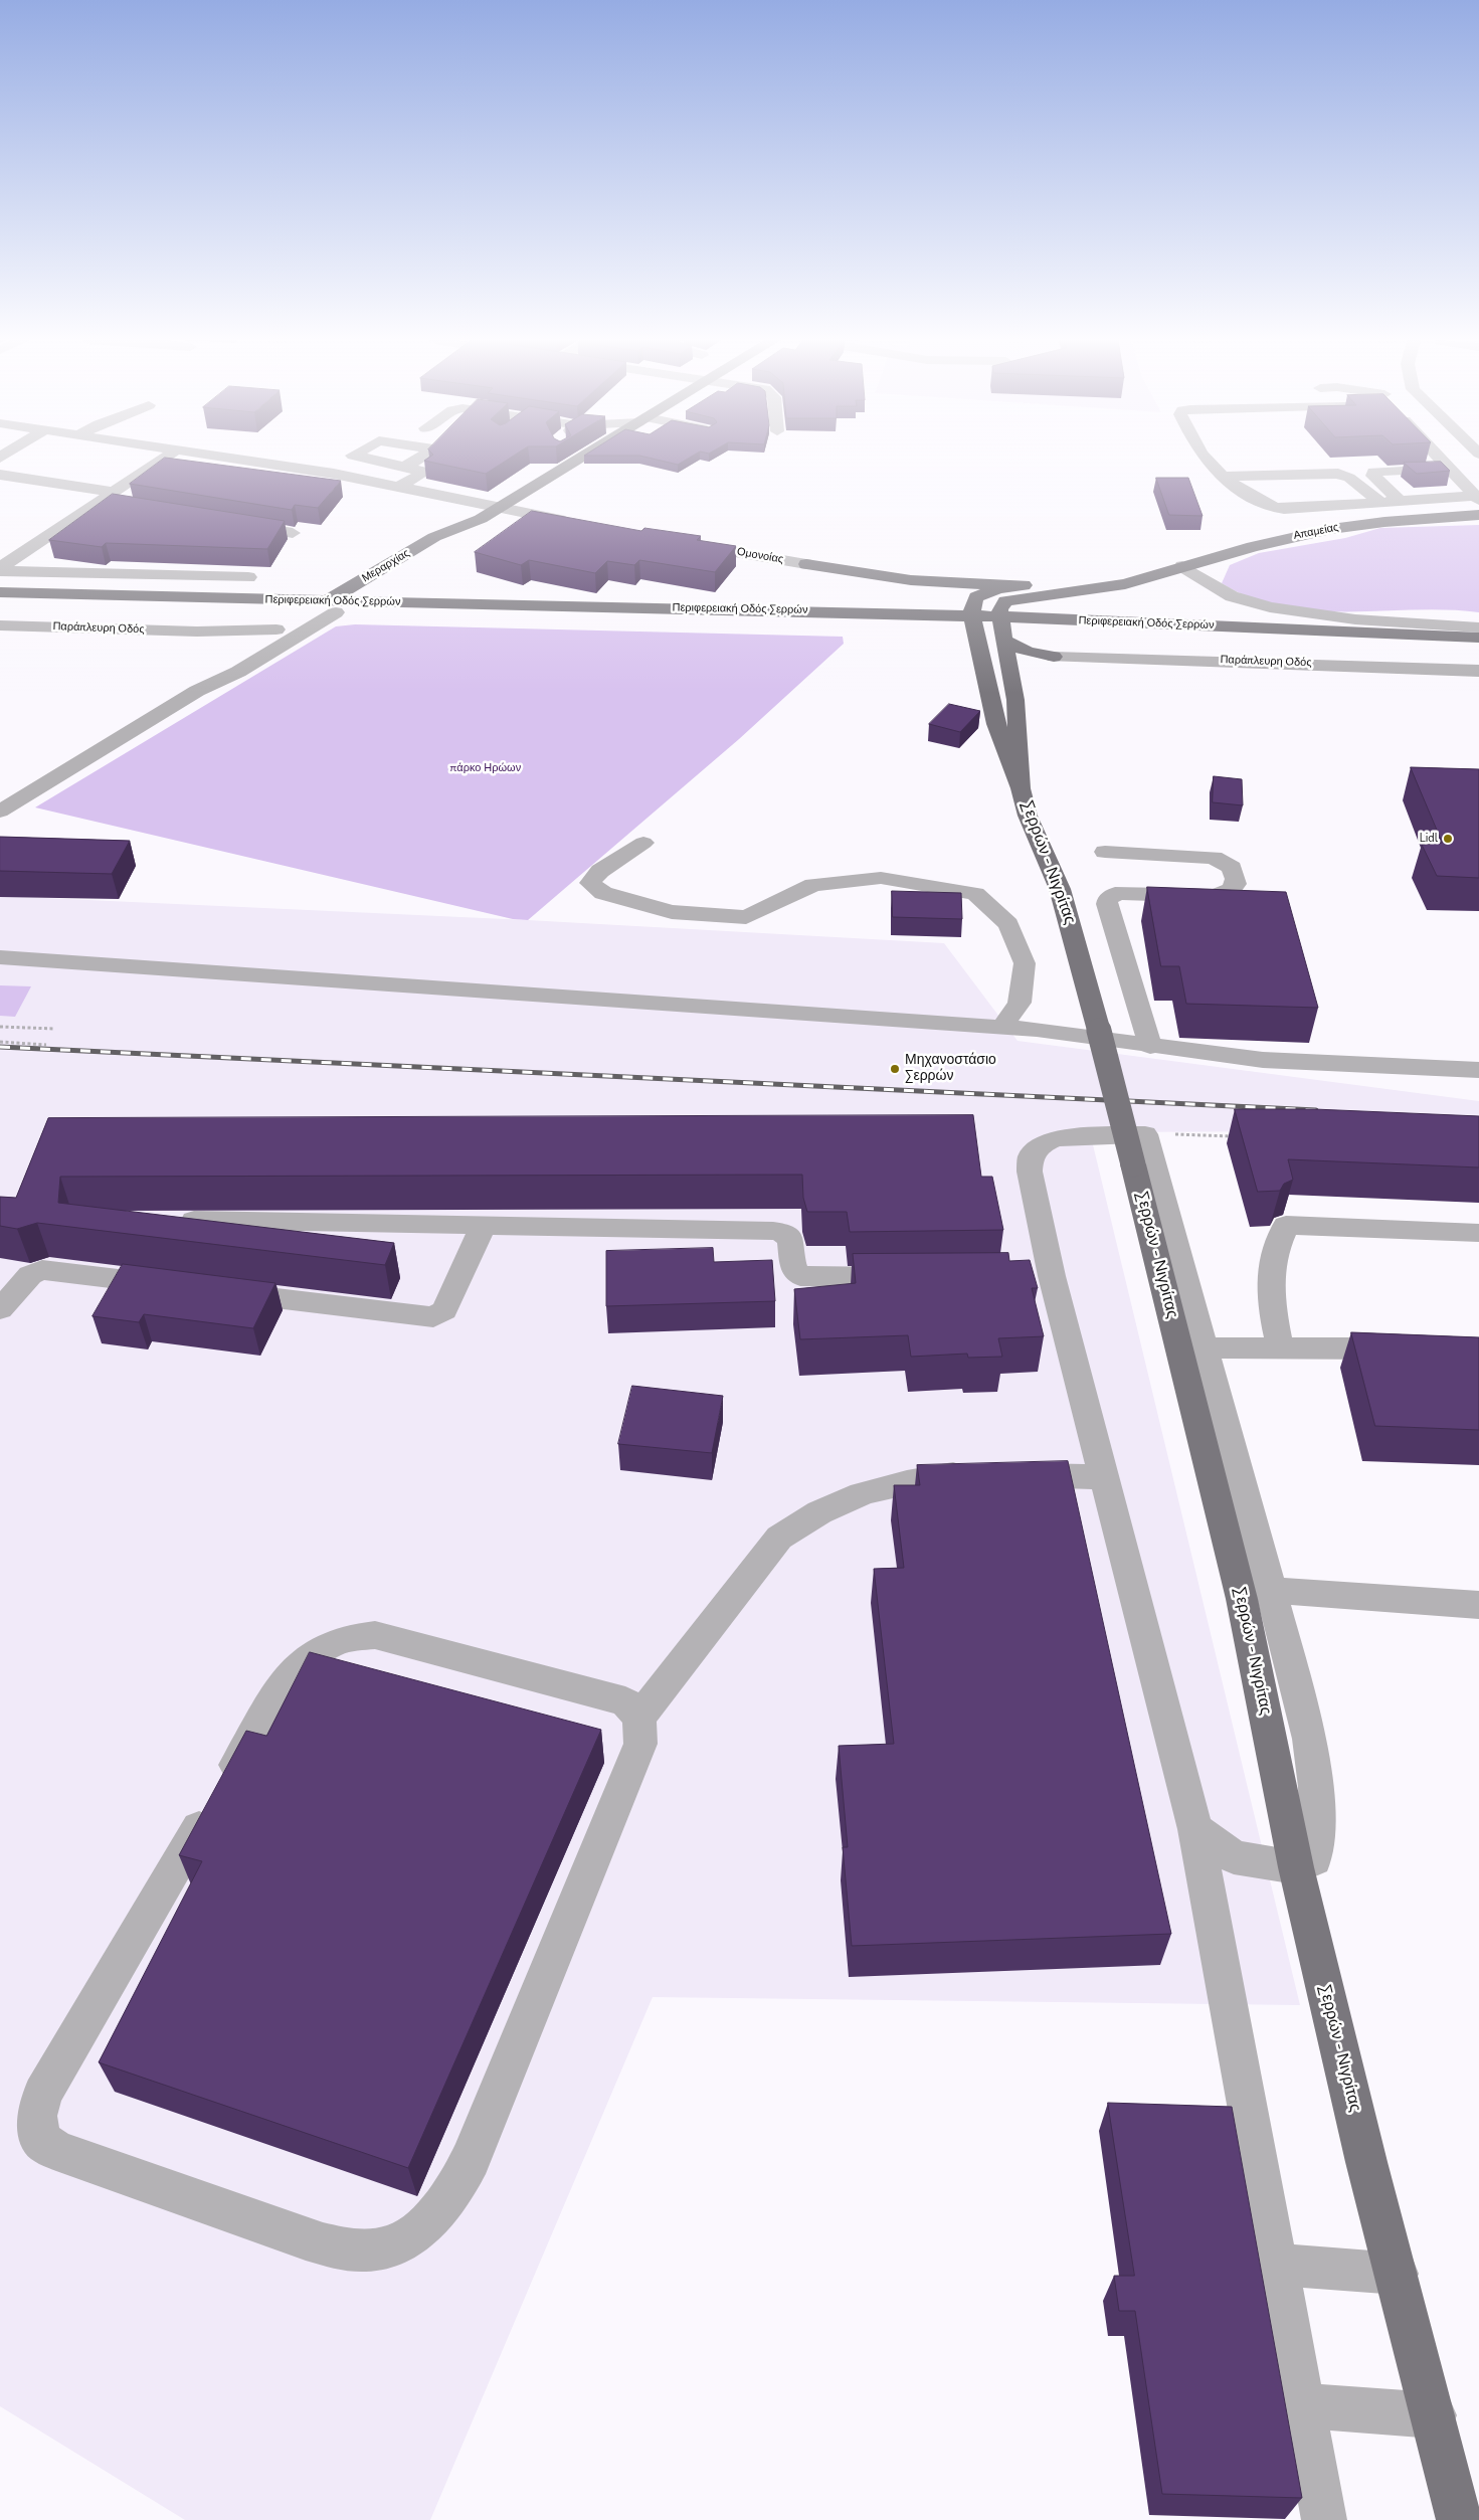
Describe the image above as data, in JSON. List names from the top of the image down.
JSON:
{
  "streets": {
    "main road": [
      "Απαμείας",
      "Μεραρχίας",
      "Περιφερειακή Οδός Σερρών",
      "Σερρών - Νιγρίτας"
    ],
    "street": ["Ομονοίας", "Παράπλευρη Οδός"]
  },
  "crossings": [
    ["Μεραρχίας", "Περιφερειακή Οδός Σερρών"],
    ["Μεραρχίας", "Παράπλευρη Οδός"],
    ["Περιφερειακή Οδός Σερρών", "Σερρών - Νιγρίτας"]
  ],
  "parks": ["πάρκο Ηρώων"],
  "places": ["Lidl", "Μηχανοστάσιο Σερρών"]
}
